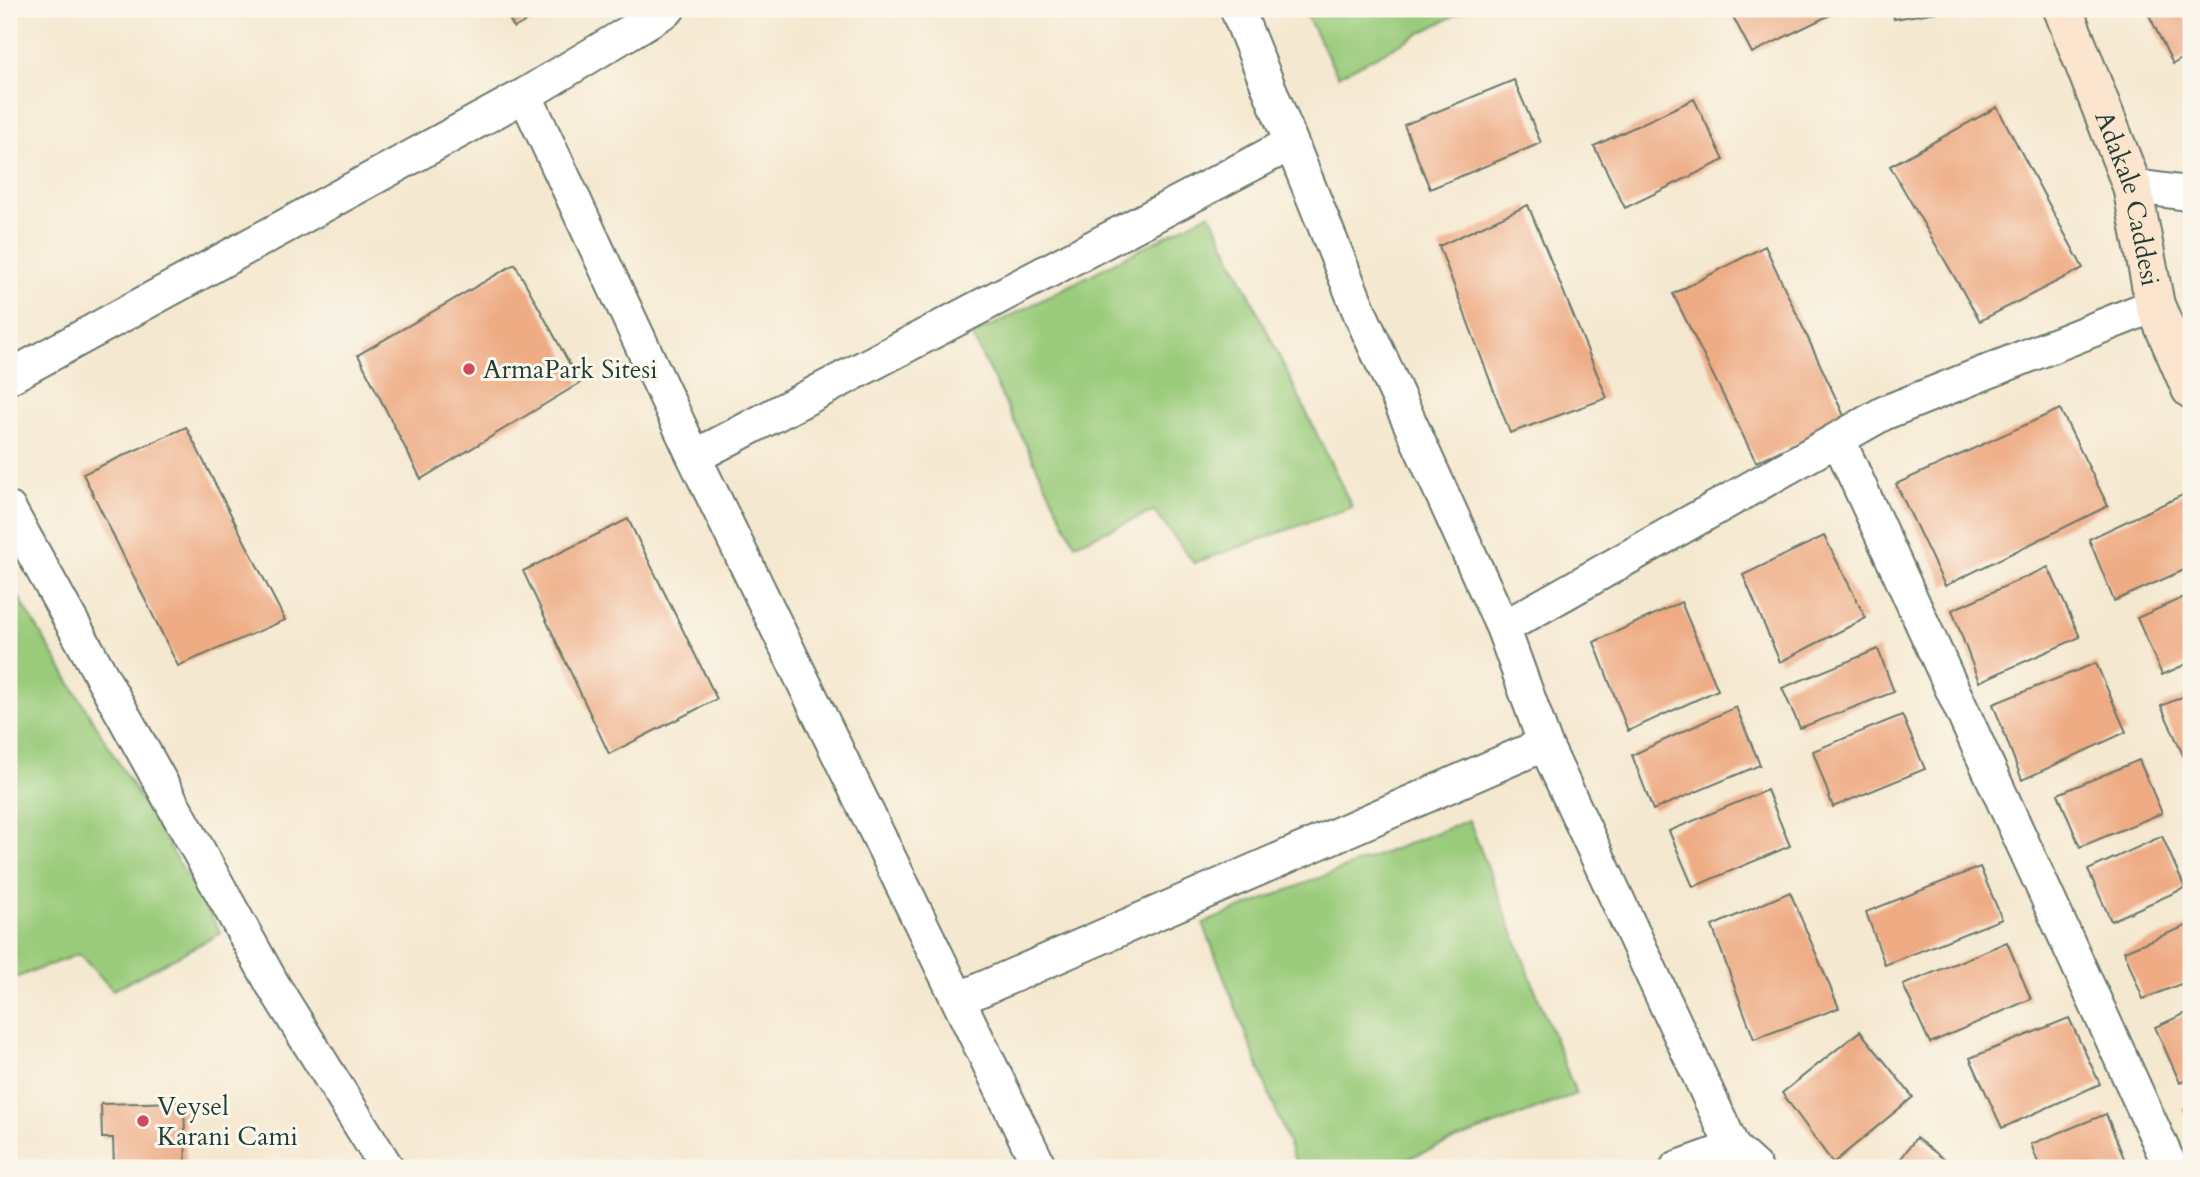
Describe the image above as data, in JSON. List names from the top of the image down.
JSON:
{
  "streets": {
    "street": ["Adakale Caddesi"]
  },
  "places": ["ArmaPark Sitesi", "Veysel Karani Cami"]
}
